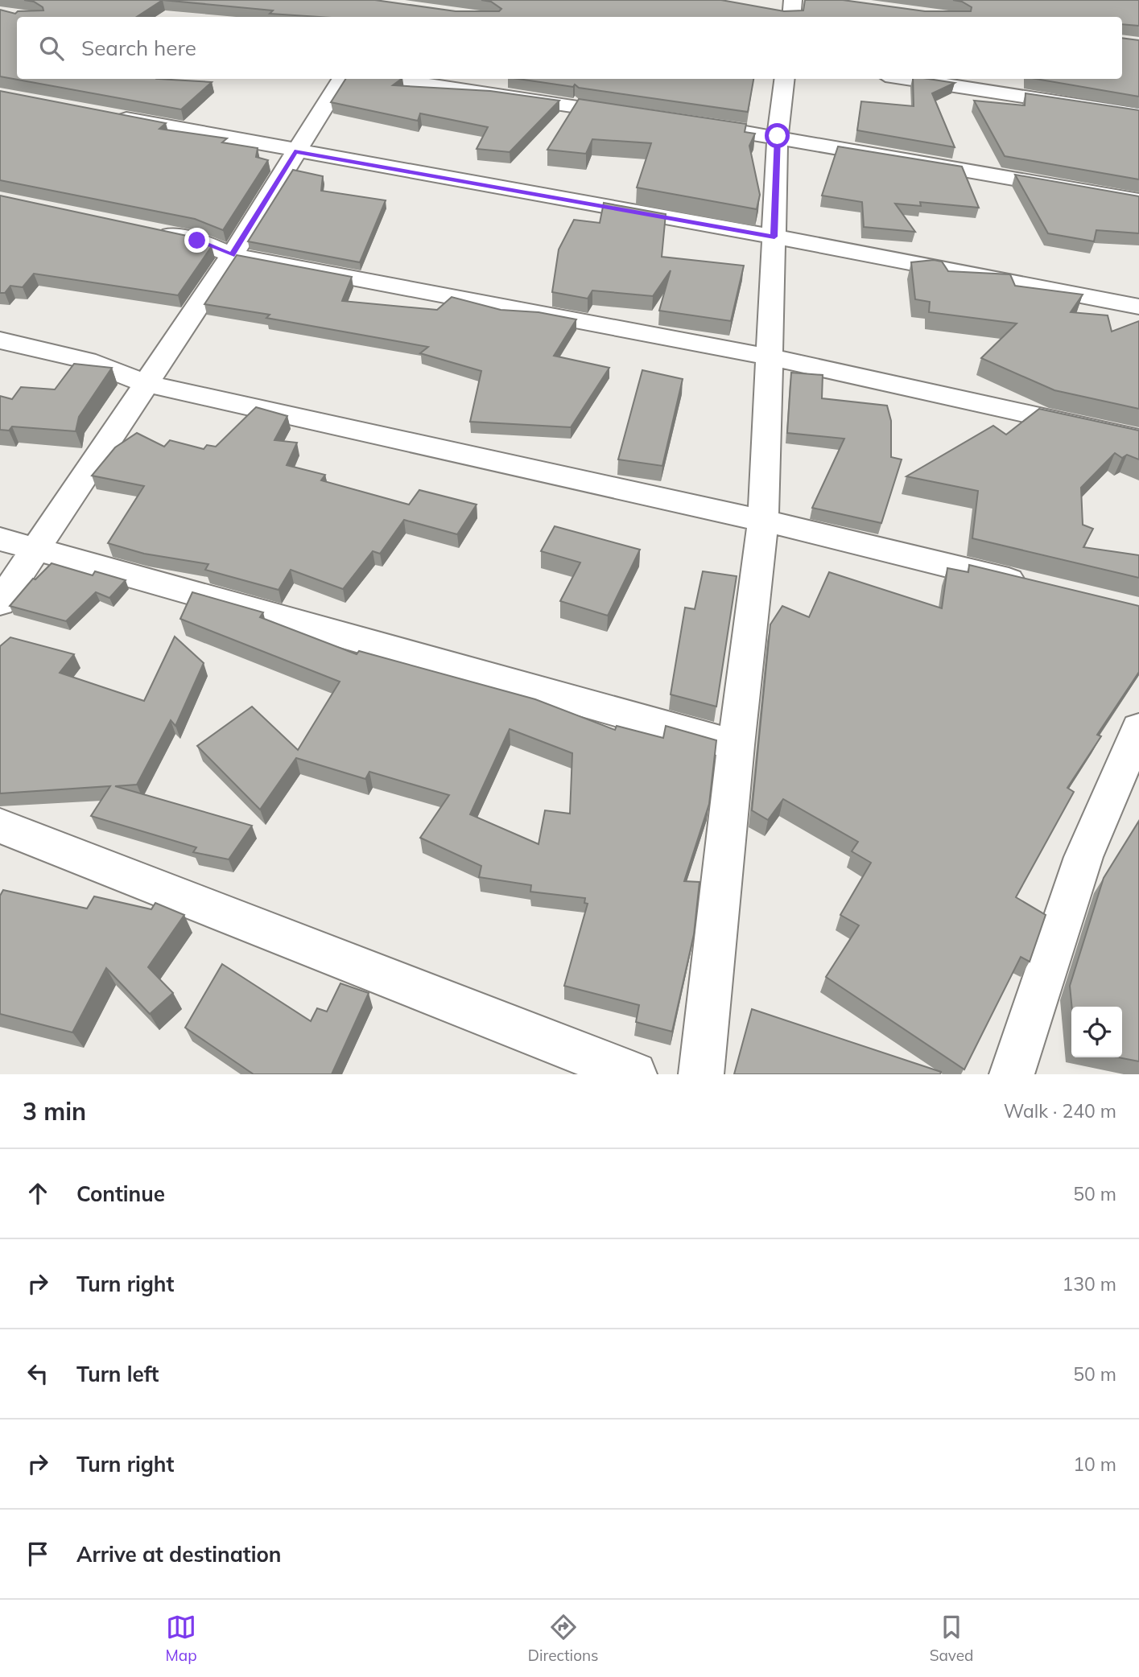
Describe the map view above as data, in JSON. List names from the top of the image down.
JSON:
{
  "page": {
    "search": "Search here",
    "heading": ["3 min", "Walk · 240 m"],
    "list": [
      ["Continue", "50 m"],
      ["Turn right", "130 m"],
      ["Turn left", "50 m"],
      ["Turn right", "10 m"],
      "Arrive at destination"
    ],
    "nav": ["Map", "Directions", "Saved"]
  }
}
